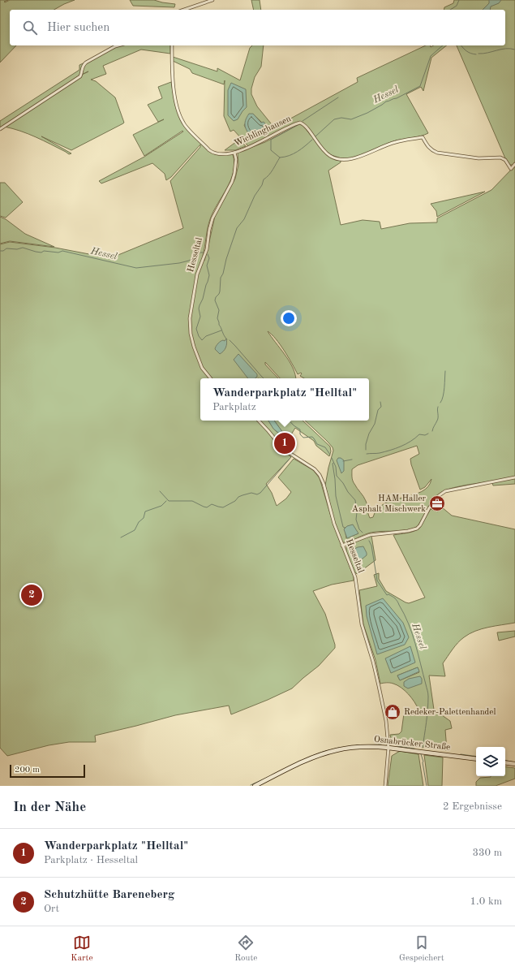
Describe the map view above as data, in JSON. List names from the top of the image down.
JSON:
{
  "streets": {
    "main road": ["Osnabrücker Straße"],
    "street": ["Wichlinghausen", "Hesseltal"]
  },
  "crossings": [
    ["Wichlinghausen", "Hesseltal"],
    ["Hesseltal", "Osnabrücker Straße"]
  ],
  "water": ["Hessel"],
  "places": {
    "office": ["HAM Haller Asphalt Mischwerk"],
    "shop": ["Redeker-Palettenhandel"]
  },
  "scale_bar": "200 m",
  "page": {
    "search": "Hier suchen",
    "popup": ["Wanderparkplatz \"Helltal\"", "Parkplatz"],
    "pins": ["1", "2"],
    "scale": "200 m",
    "heading": ["In der Nähe", "2 Ergebnisse"],
    "list": [
      {
        "mark": "1",
        "name": "Wanderparkplatz \"Helltal\"",
        "note": "Parkplatz · Hesseltal",
        "value": "330 m"
      },
      {
        "mark": "2",
        "name": "Schutzhütte Bareneberg",
        "note": "Ort",
        "value": "1.0 km"
      }
    ],
    "nav": ["Karte", "Route", "Gespeichert"]
  }
}
